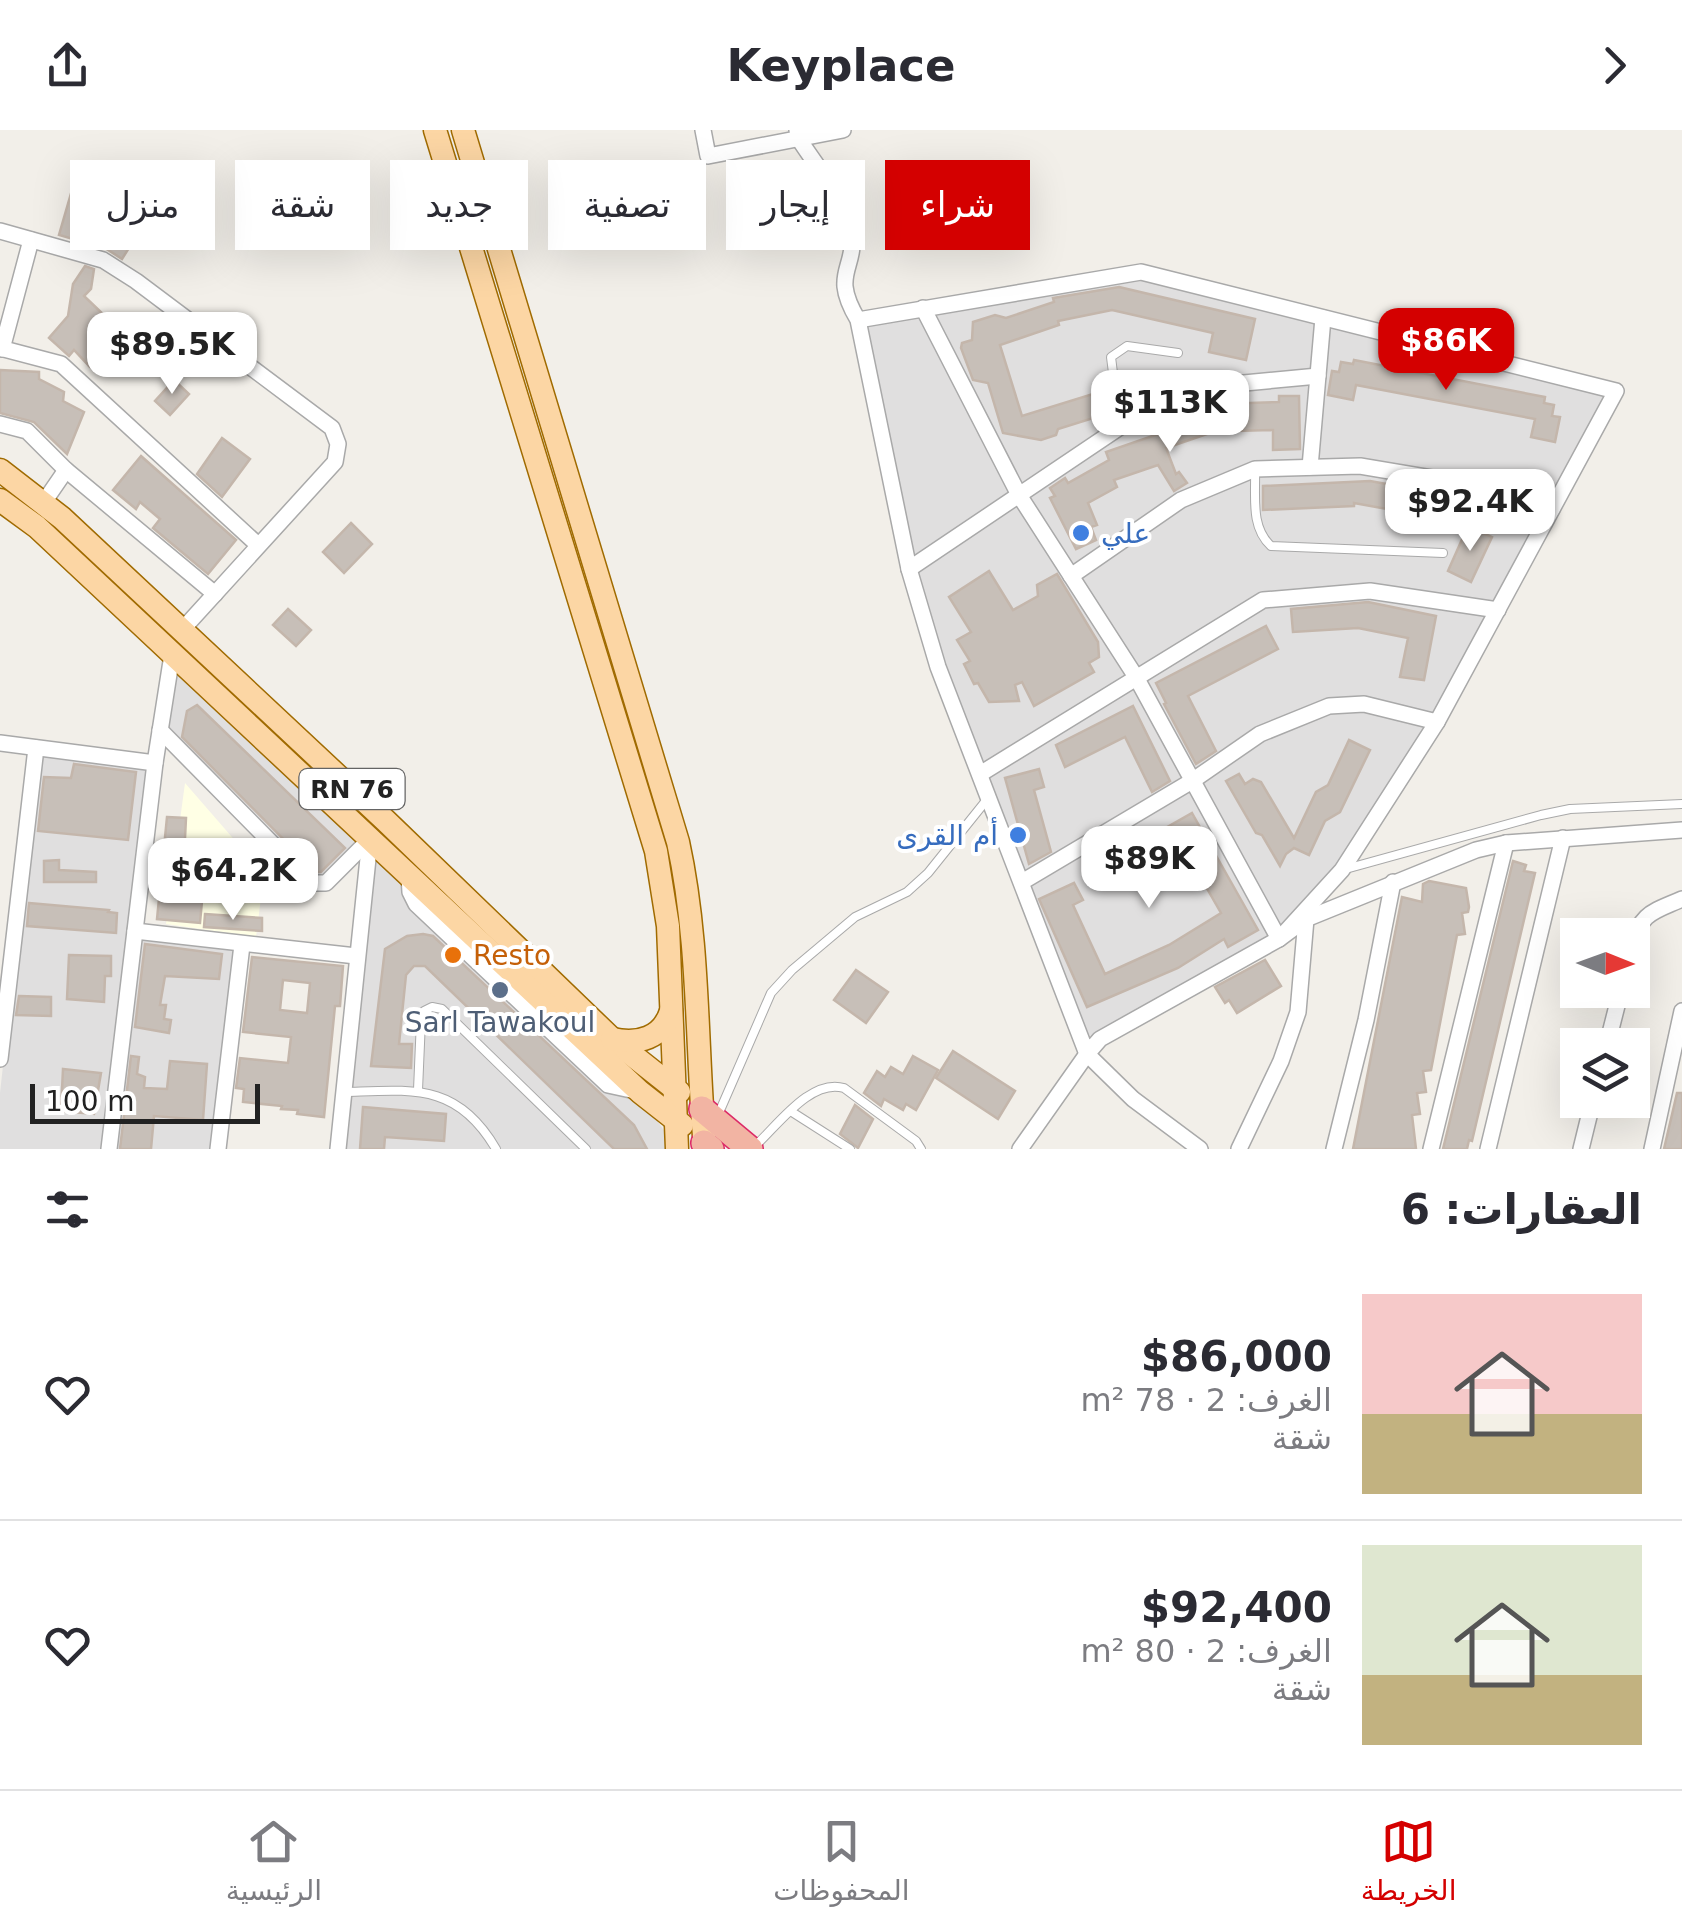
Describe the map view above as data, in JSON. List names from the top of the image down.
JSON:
{
  "streets": {
    "highway": ["RN 76"]
  },
  "places": [
    "علي",
    "أم القرى",
    "Resto",
    "Sarl Tawakoul"
  ],
  "scale_bar": "100 m",
  "north": "right",
  "page": {
    "header": "Keyplace",
    "chip": [
      "شراء",
      "إيجار",
      "تصفية",
      "جديد",
      "شقة",
      "منزل"
    ],
    "price": [
      "$86K",
      "$89.5K",
      "$113K",
      "$92.4K",
      "$89K",
      "$64.2K"
    ],
    "scale": "100 m",
    "heading": "العقارات: 6",
    "list": [
      {
        "name": "$86,000",
        "note": "الغرف: 2 · 78 m² · شقة"
      },
      {
        "name": "$92,400",
        "note": "الغرف: 2 · 80 m² · شقة"
      }
    ],
    "tabs": ["الخريطة", "المحفوظات", "الرئيسية"]
  }
}
